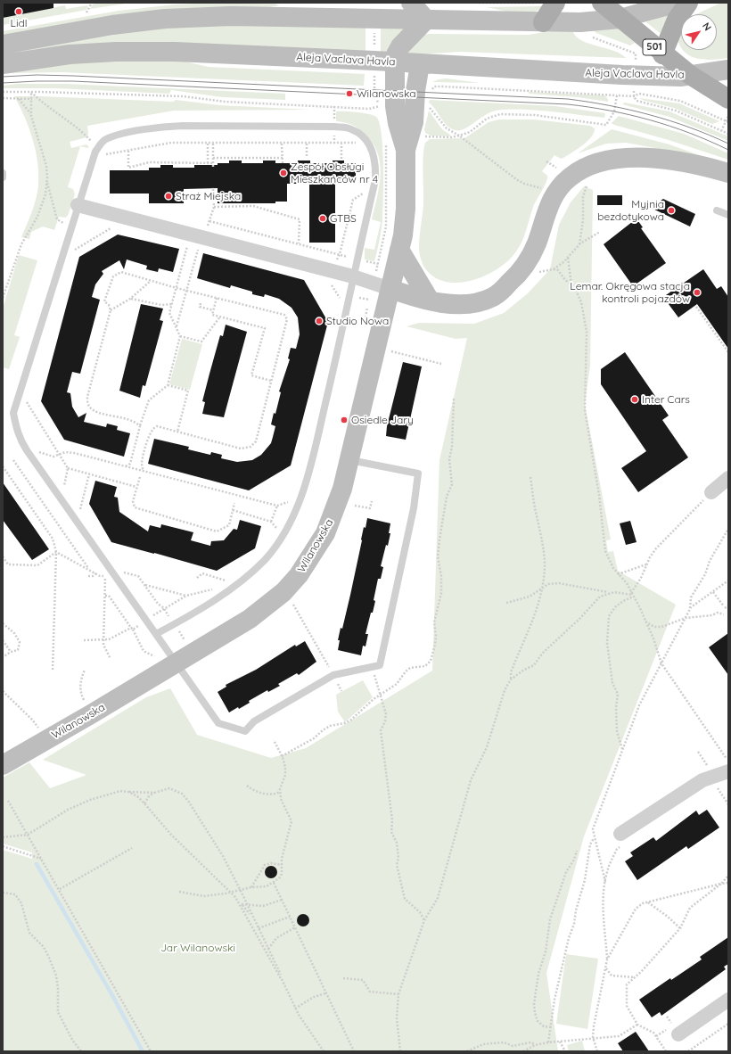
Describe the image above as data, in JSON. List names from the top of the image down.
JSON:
{
  "streets": {
    "main road": ["501"],
    "street": ["Aleja Vaclava Havla", "Wilanowska"]
  },
  "crossings": [
    ["501", "Aleja Vaclava Havla"],
    ["Aleja Vaclava Havla", "Wilanowska"]
  ],
  "parks": ["Jar Wilanowski"],
  "places": [
    "Lidl",
    "Wilanowska",
    "Zespół Obsługi Mieszkańców nr 4",
    "Straż Miejska",
    "Myjnia bezdotykowa",
    "GTBS",
    "Lemar. Okręgowa stacja kontroli pojazdów",
    "Studio Nowa",
    "Inter Cars",
    "Osiedle Jary"
  ],
  "north": "top right"
}
